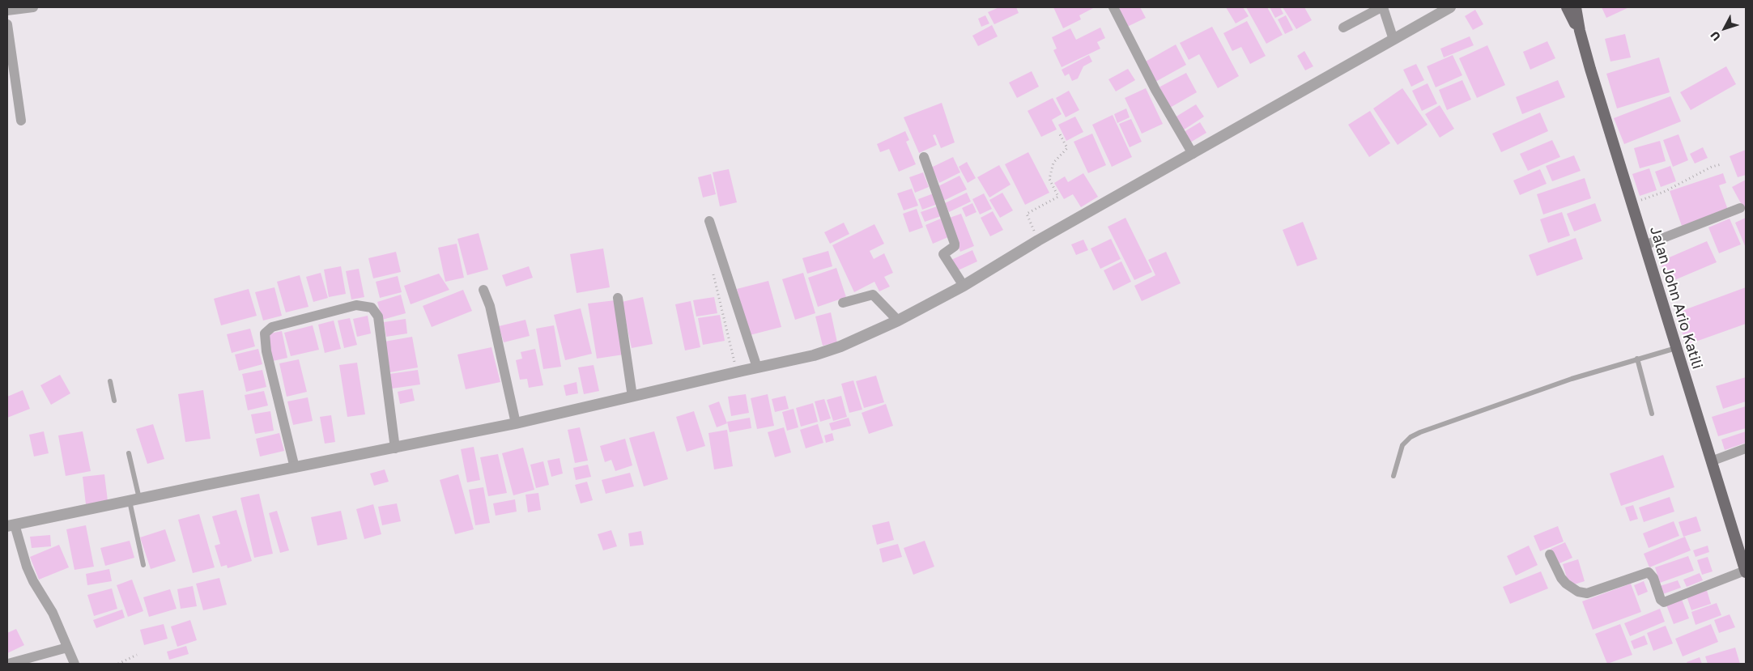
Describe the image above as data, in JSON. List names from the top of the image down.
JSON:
{
  "streets": {
    "main road": ["Jalan John Ario Katili"]
  },
  "north": "bottom left"
}
